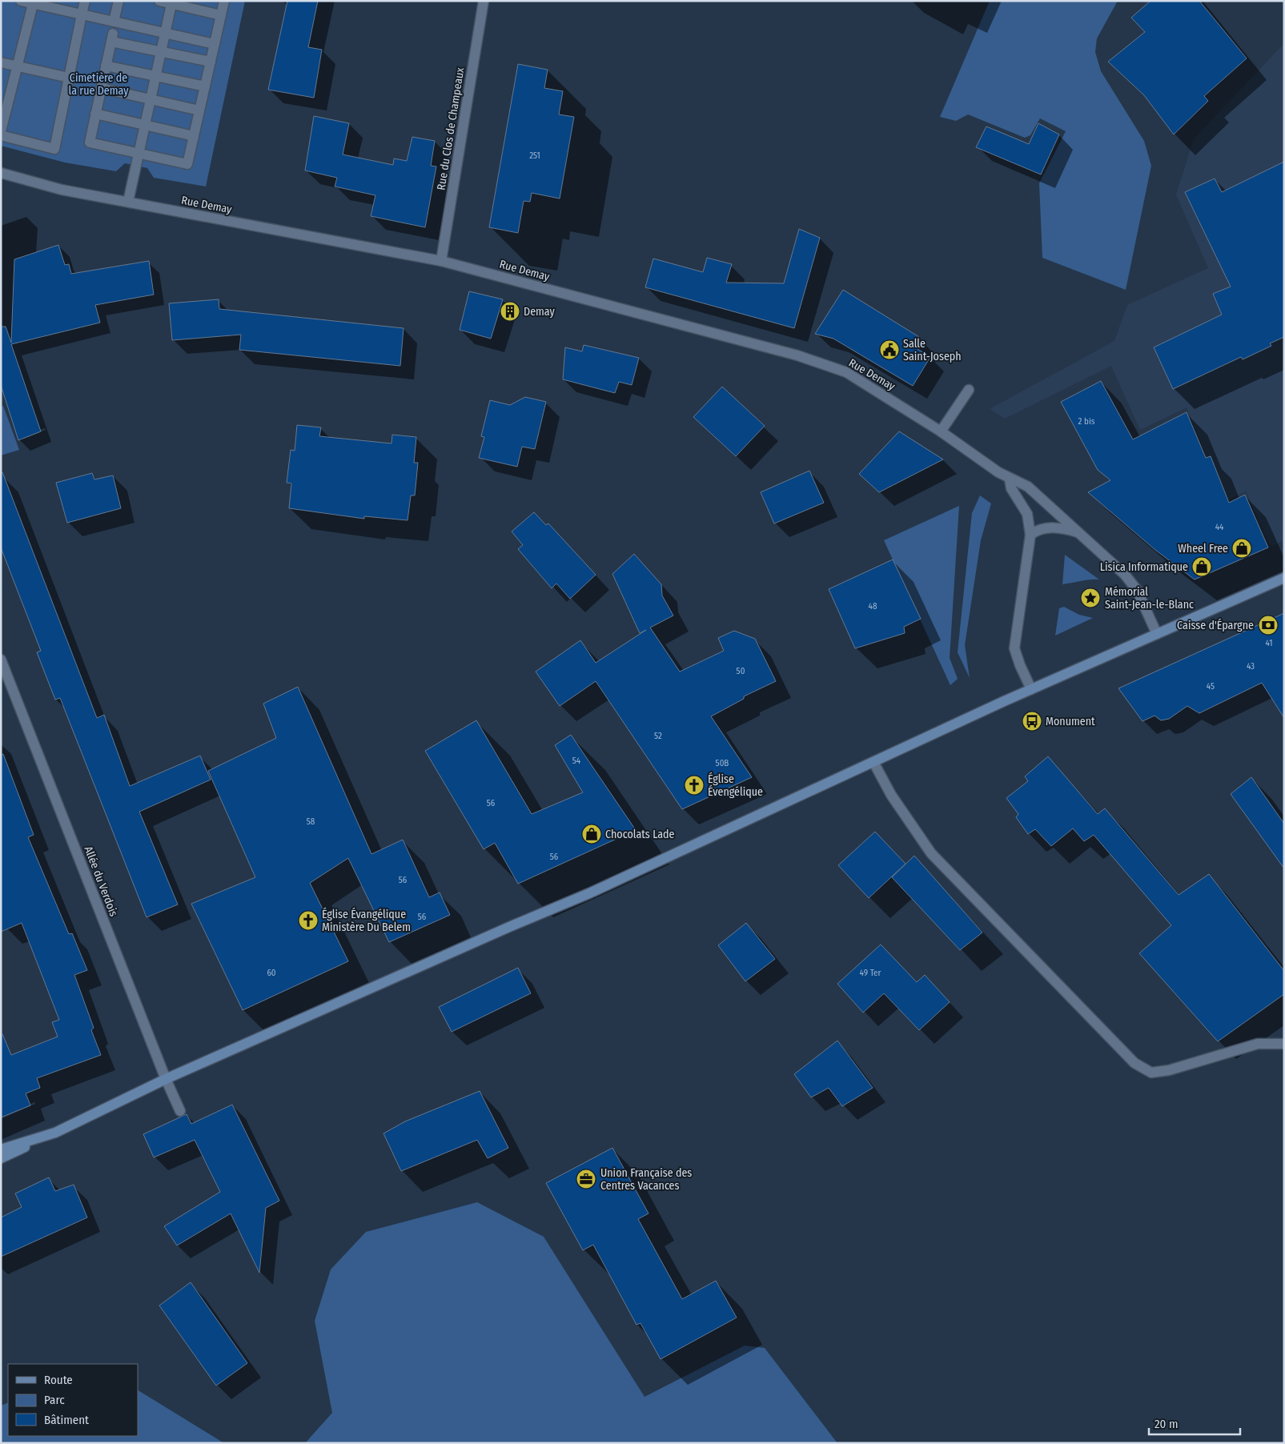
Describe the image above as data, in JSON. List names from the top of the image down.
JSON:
{
  "streets": {
    "street": ["Rue du Clos de Champeaux", "Rue Demay", "Allée du Verdois"]
  },
  "crossings": [
    ["Rue du Clos de Champeaux", "Rue Demay"]
  ],
  "parks": ["Cimetière de la rue Demay"],
  "places": {
    "building": ["Demay"],
    "public building": ["Salle Saint-Joseph"],
    "shop": ["Wheel Free", "Lisica Informatique", "Chocolats Lade"],
    "place": ["Mémorial Saint-Jean-le-Blanc"],
    "bank": ["Caisse d'Épargne"],
    "bus stop": ["Monument"],
    "church": ["Église Évengélique", "Église Évangélique Ministère Du Belem"],
    "office": ["Union Française des Centres Vacances"]
  },
  "house_numbers": [
    "251",
    "2 bis",
    "44",
    "48",
    "41",
    "43",
    "50",
    "45",
    "52",
    "54",
    "50B",
    "56",
    "58",
    "56",
    "56",
    "56",
    "60",
    "49 Ter"
  ],
  "legend": ["Route", "Parc", "Bâtiment"],
  "scale_bar": "20 m"
}
